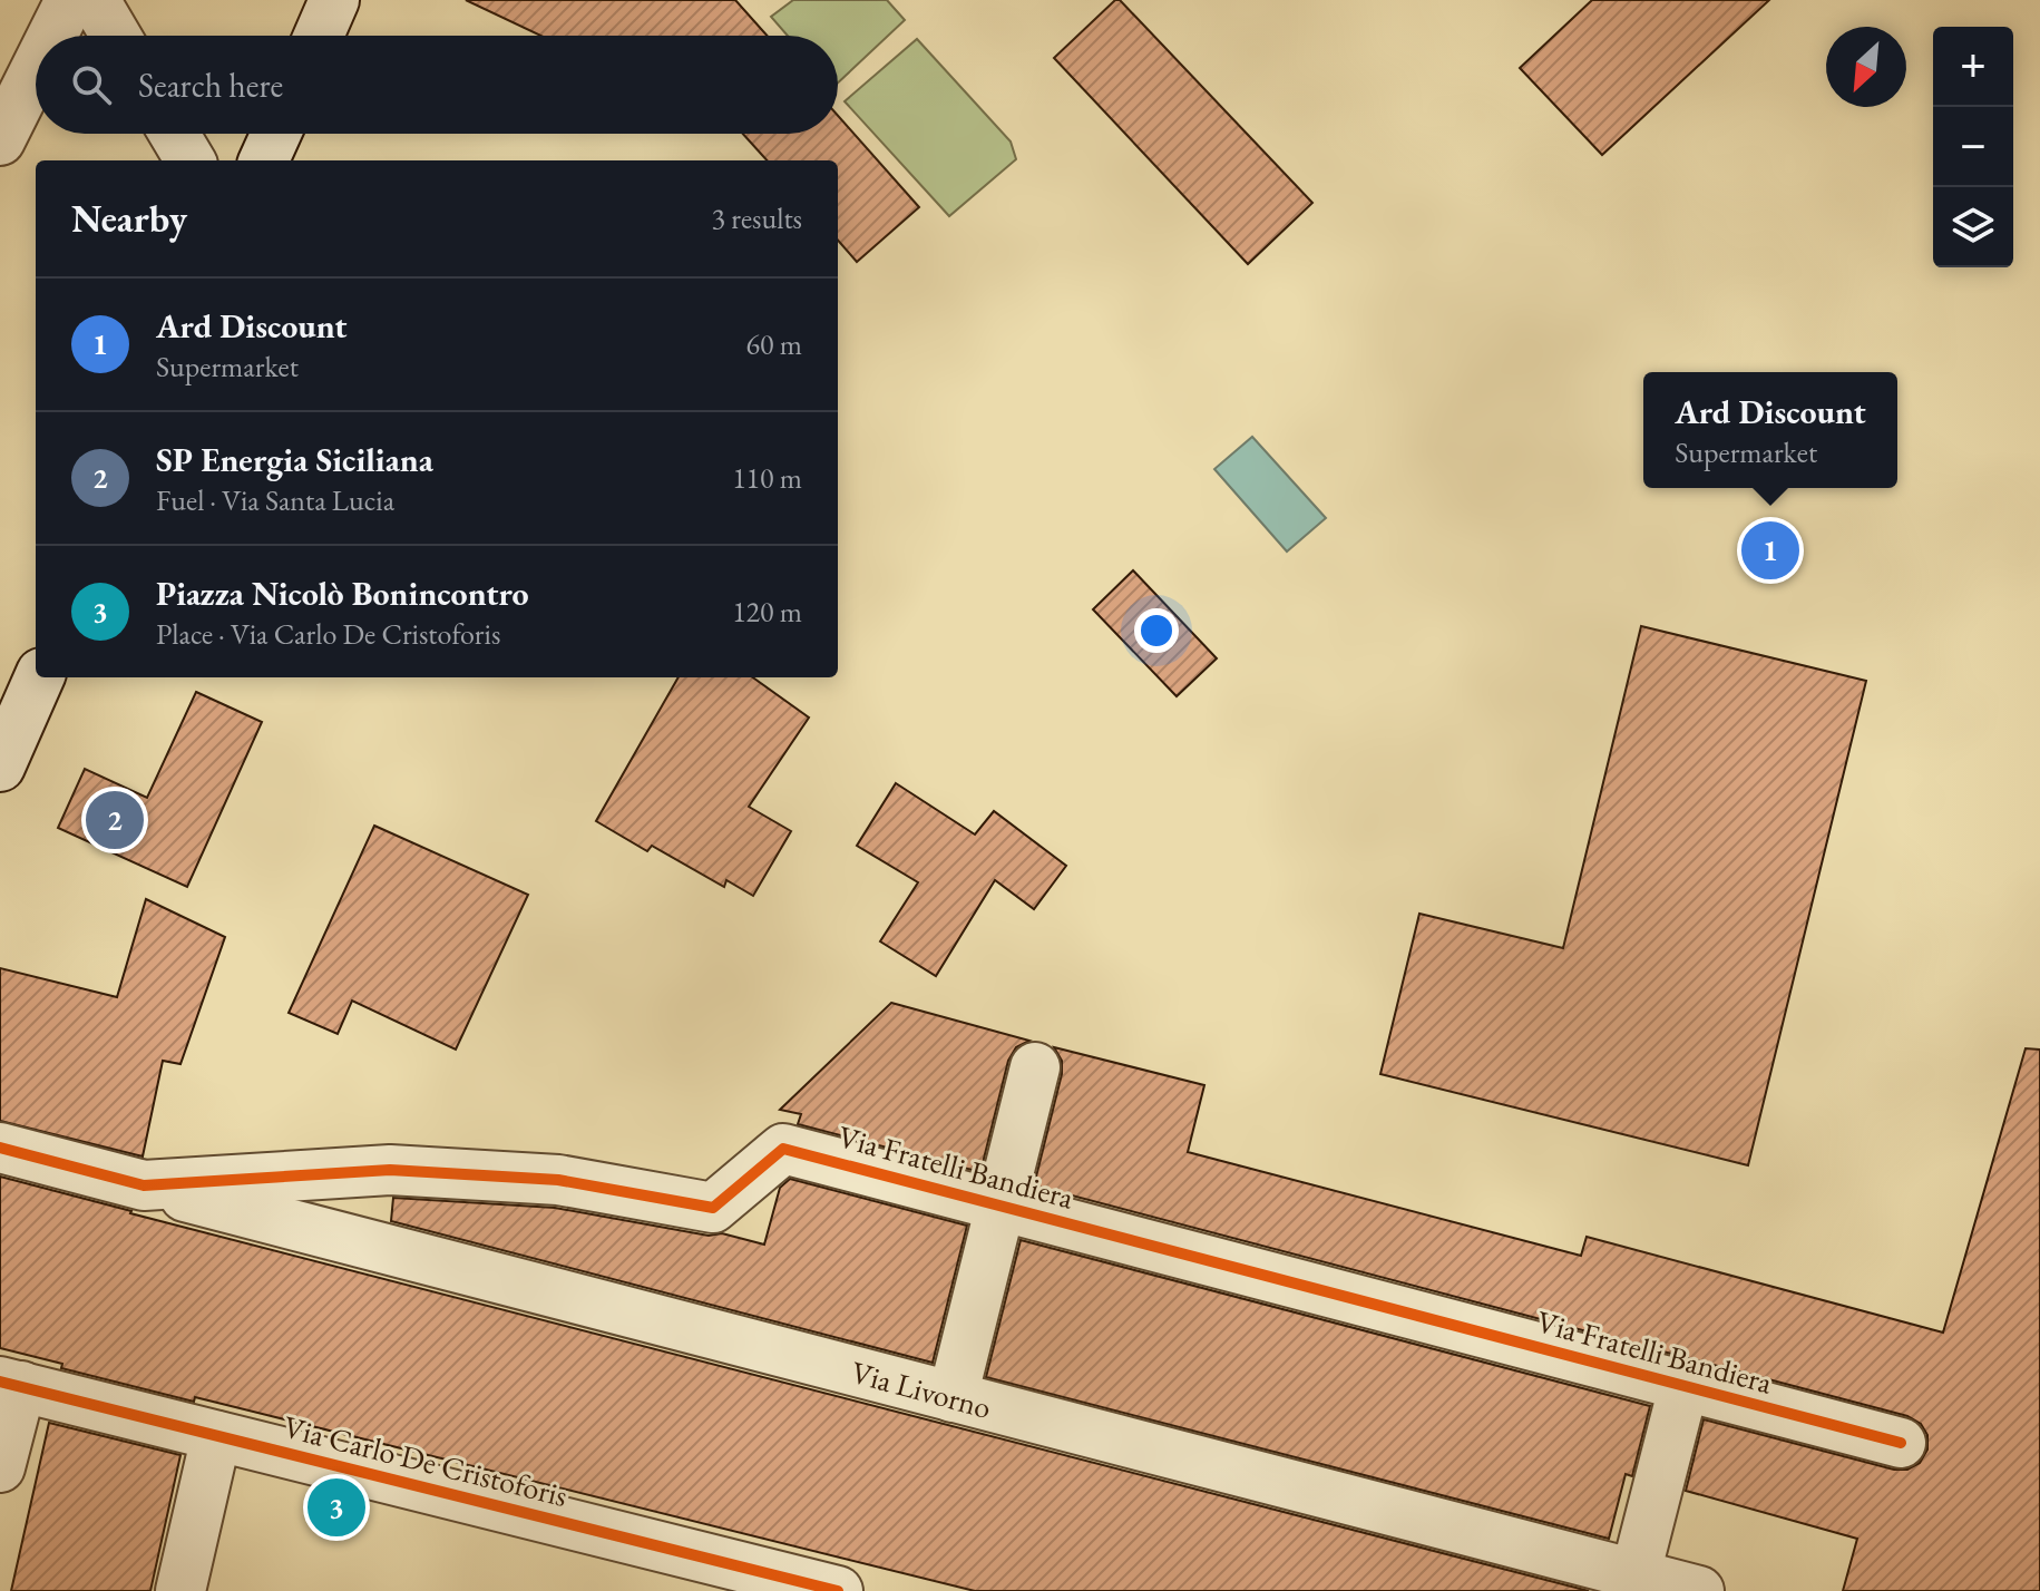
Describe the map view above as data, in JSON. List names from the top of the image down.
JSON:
{
  "streets": {
    "street": ["Via Fratelli Bandiera", "Via Livorno", "Via Carlo De Cristoforis"]
  },
  "crossings": [
    ["Via Fratelli Bandiera", "Via Livorno"]
  ],
  "north": "bottom left",
  "page": {
    "map_buttons": ["+", "−"],
    "search": "Search here",
    "heading": ["Nearby", "3 results"],
    "list": [
      {
        "mark": "1",
        "name": "Ard Discount",
        "note": "Supermarket",
        "value": "60 m"
      },
      {
        "mark": "2",
        "name": "SP Energia Siciliana",
        "note": "Fuel · Via Santa Lucia",
        "value": "110 m"
      },
      {
        "mark": "3",
        "name": "Piazza Nicolò Bonincontro",
        "note": "Place · Via Carlo De Cristoforis",
        "value": "120 m"
      }
    ],
    "popup": ["Ard Discount", "Supermarket"],
    "pins": ["1", "2", "3"]
  }
}
